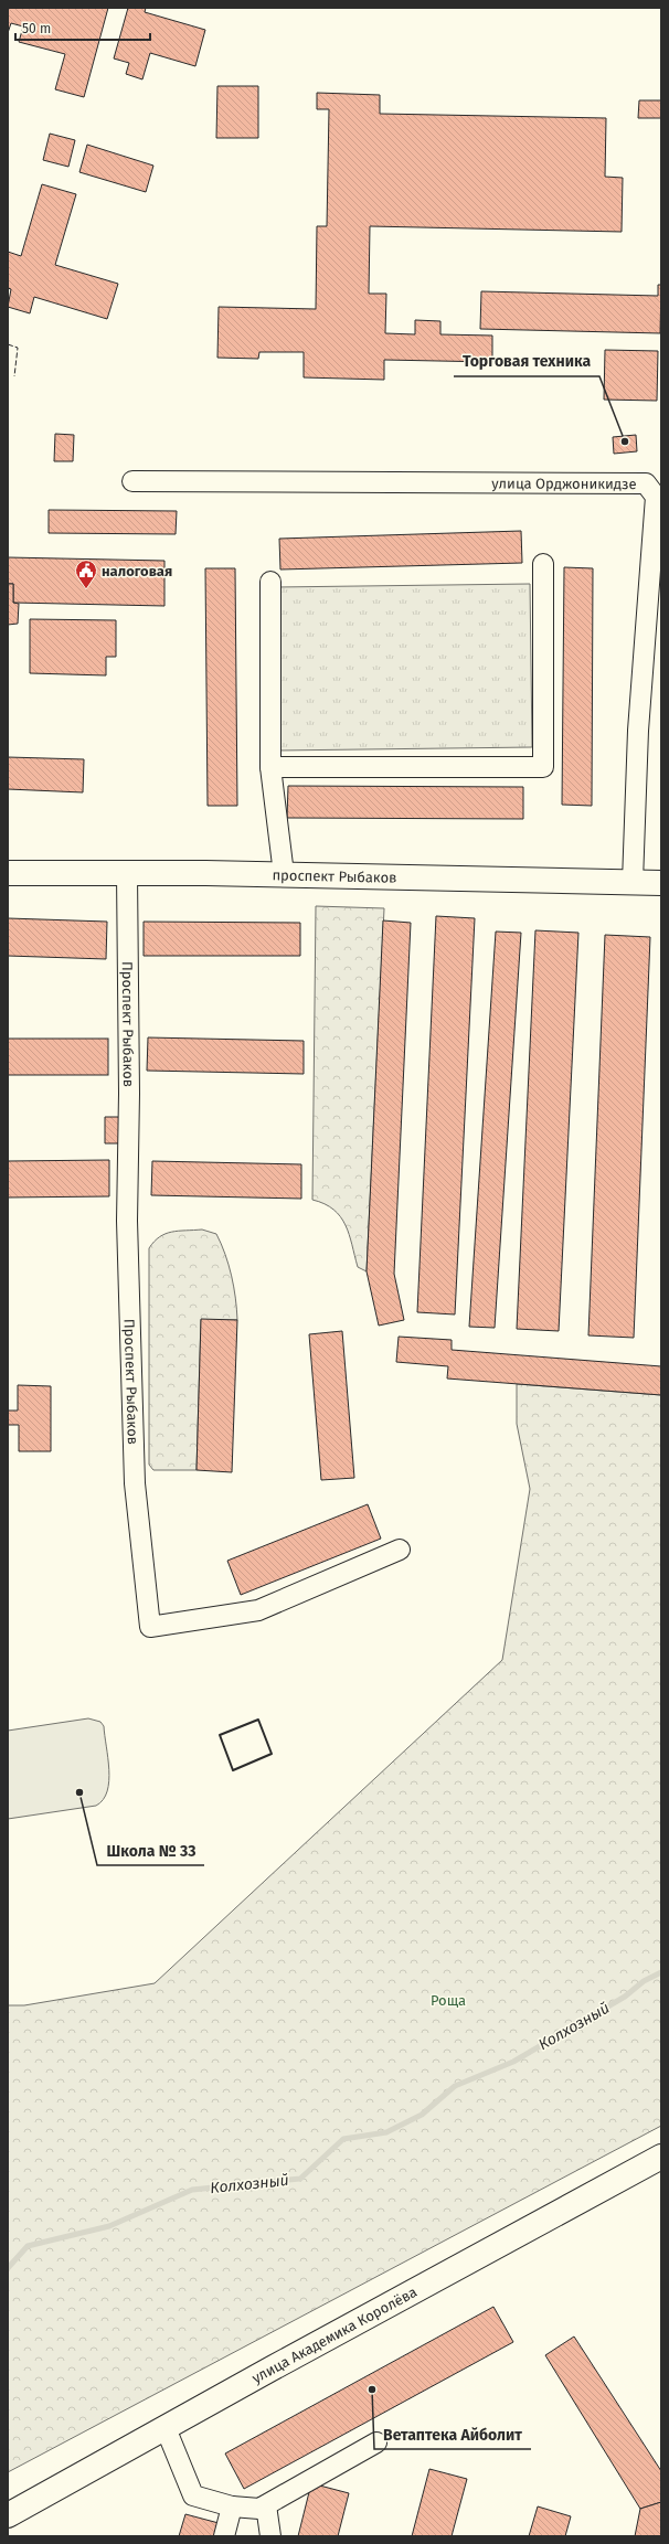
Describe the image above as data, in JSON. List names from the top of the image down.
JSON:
{
  "streets": {
    "main road": ["проспект Рыбаков", "улица Академика Королёва"],
    "street": ["улица Орджоникидзе", "Проспект Рыбаков"]
  },
  "crossings": [
    ["улица Орджоникидзе", "проспект Рыбаков"],
    ["проспект Рыбаков", "Проспект Рыбаков"]
  ],
  "water": ["Колхозный"],
  "parks": ["Роща"],
  "places": {
    "other": ["Торговая техника", "Школа № 33", "Ветаптека Айболит"],
    "public building": ["налоговая"]
  },
  "scale_bar": "50 m"
}
